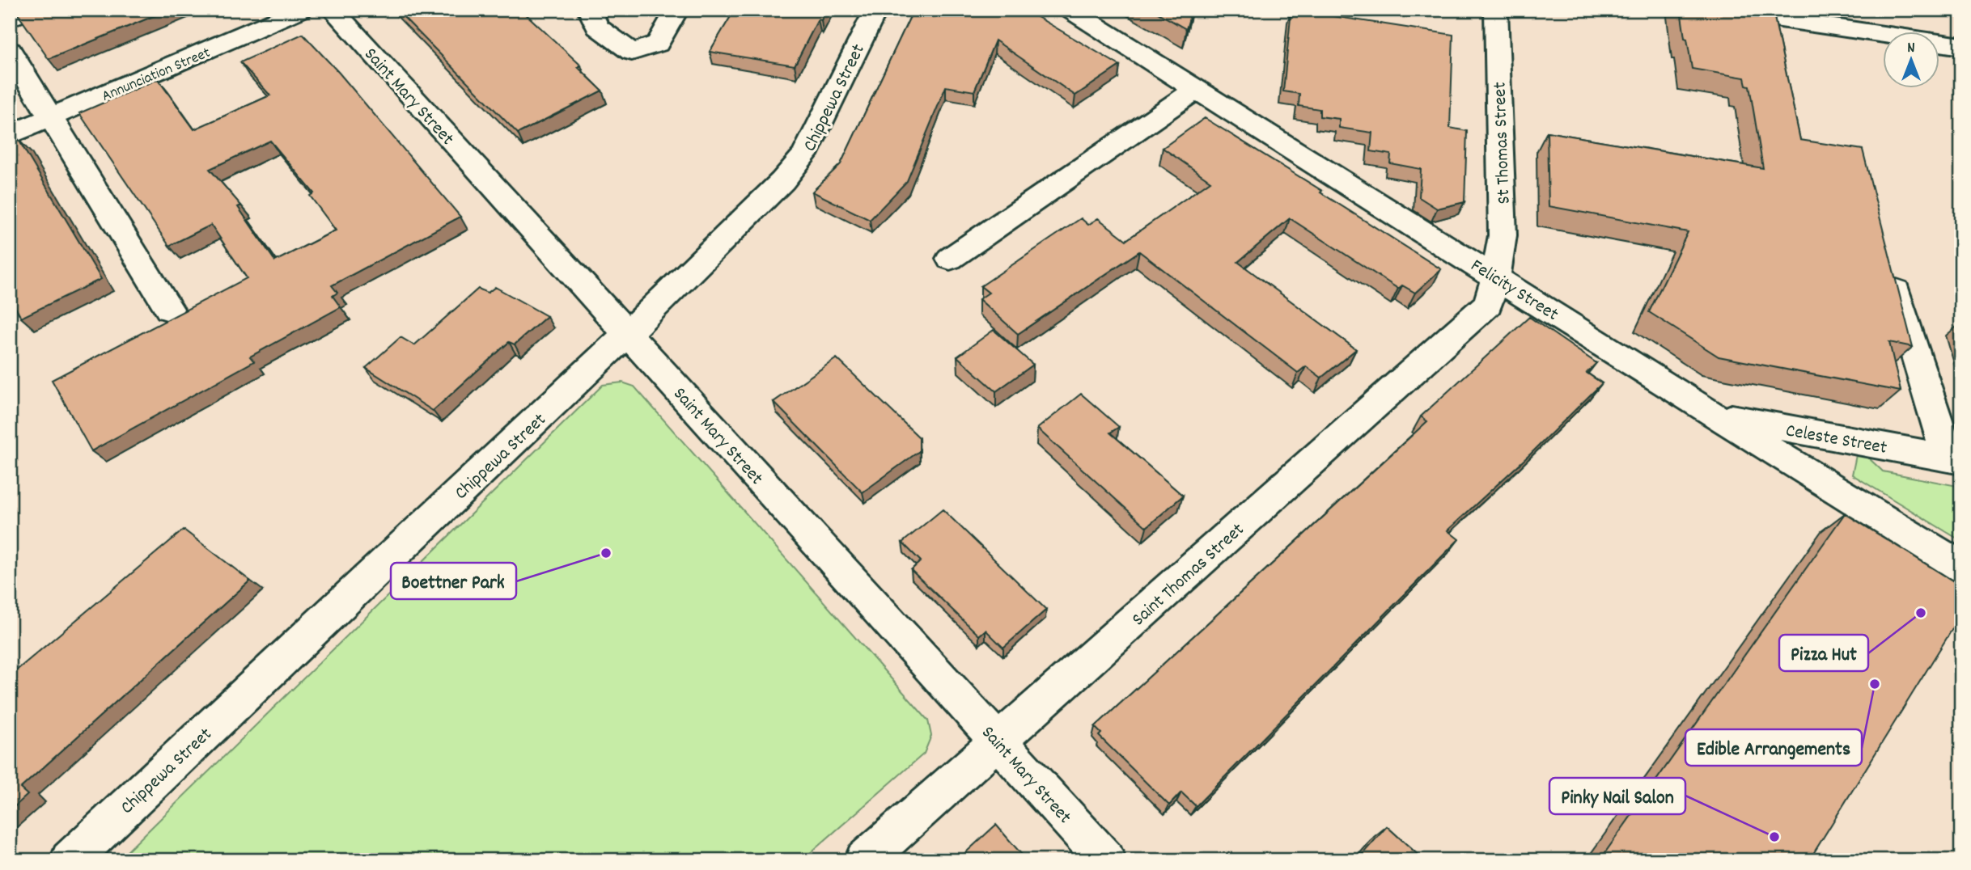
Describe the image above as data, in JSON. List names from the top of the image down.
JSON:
{
  "streets": {
    "street": [
      "Annunciation Street",
      "Saint Mary Street",
      "Chippewa Street",
      "St Thomas Street",
      "Felicity Street",
      "Celeste Street",
      "Saint Thomas Street"
    ]
  },
  "crossings": [
    ["Saint Mary Street", "Chippewa Street"],
    ["Saint Mary Street", "Saint Thomas Street"],
    ["St Thomas Street", "Felicity Street"],
    ["St Thomas Street", "Saint Thomas Street"],
    ["Felicity Street", "Celeste Street"],
    ["Felicity Street", "Saint Thomas Street"]
  ],
  "places": [
    "Boettner Park",
    "Pizza Hut",
    "Edible Arrangements",
    "Pinky Nail Salon"
  ],
  "north": "top"
}
